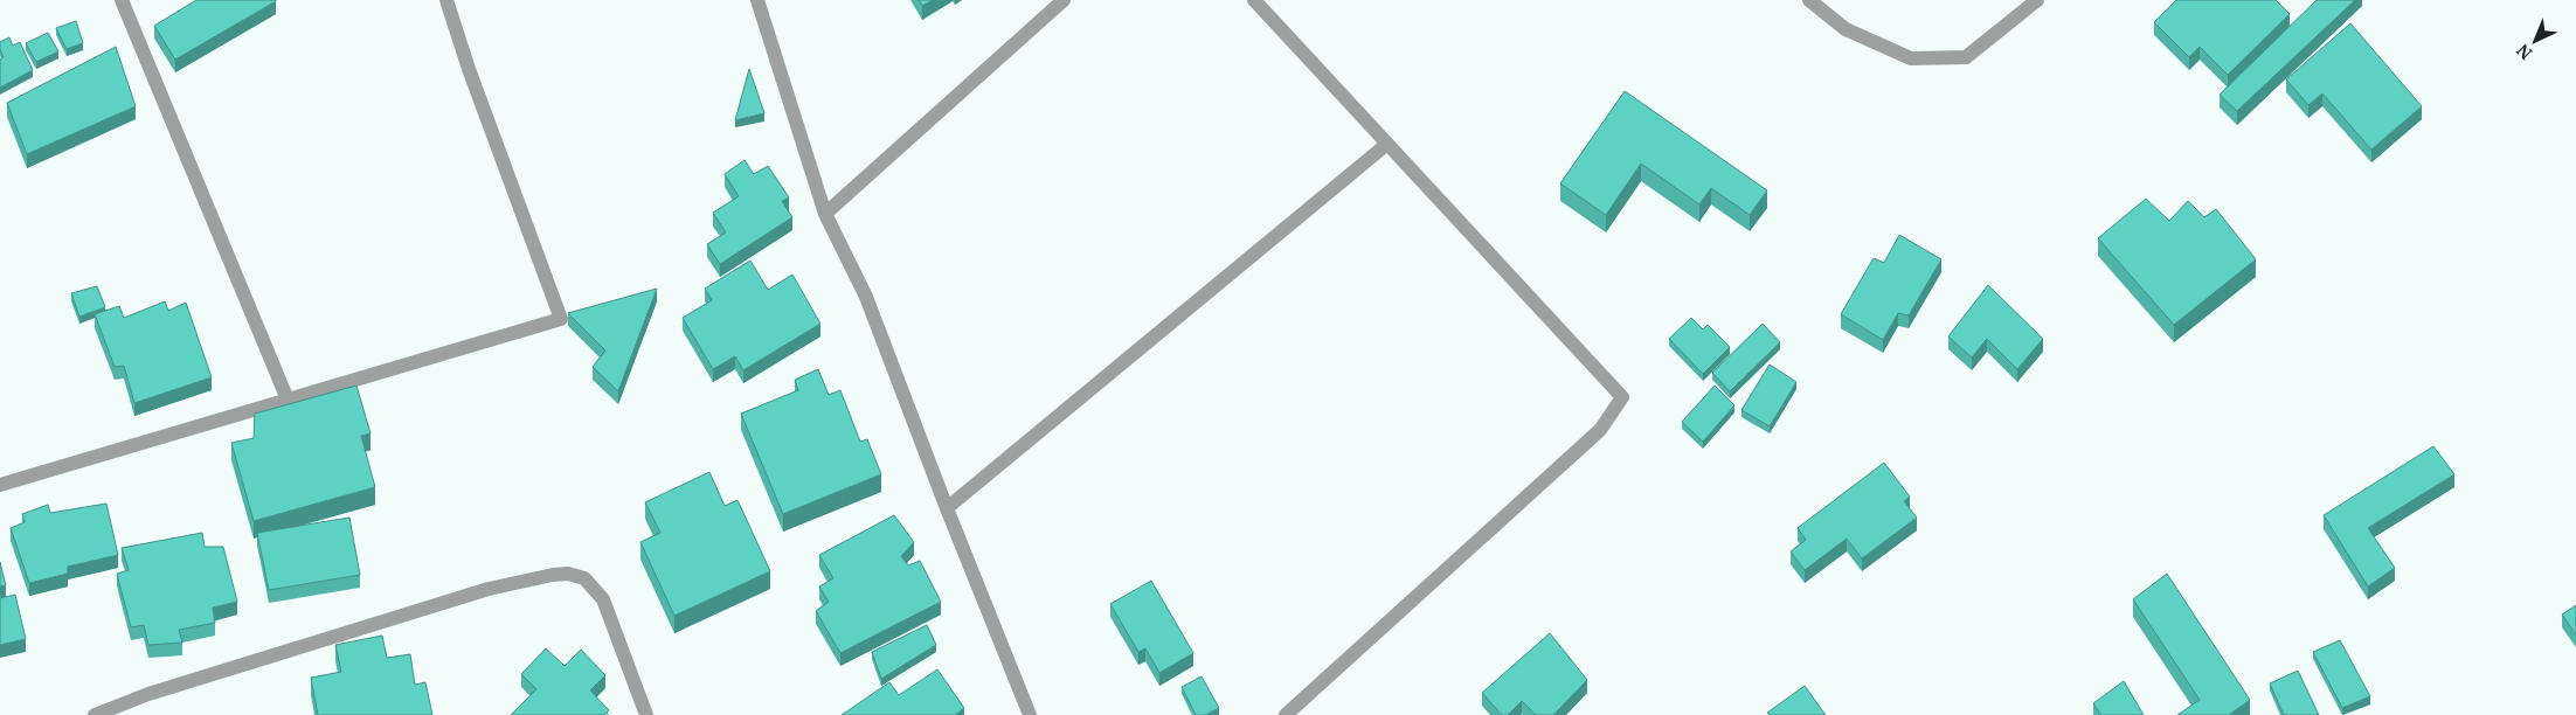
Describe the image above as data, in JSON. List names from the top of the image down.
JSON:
{
  "north": "bottom left"
}
